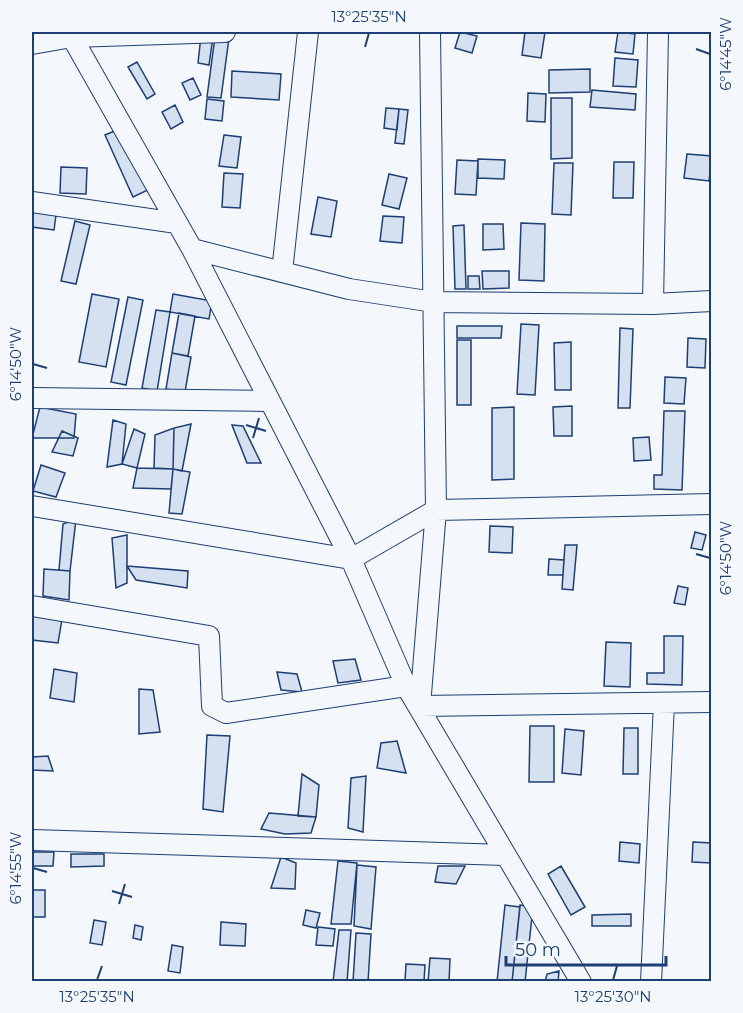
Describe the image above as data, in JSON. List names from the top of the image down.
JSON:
{
  "scale_bar": "50 m",
  "coordinates": [
    "13°25'35\"N",
    "6°14'45\"W",
    "6°14'50\"W",
    "6°14'55\"W",
    "13°25'30\"N"
  ]
}
